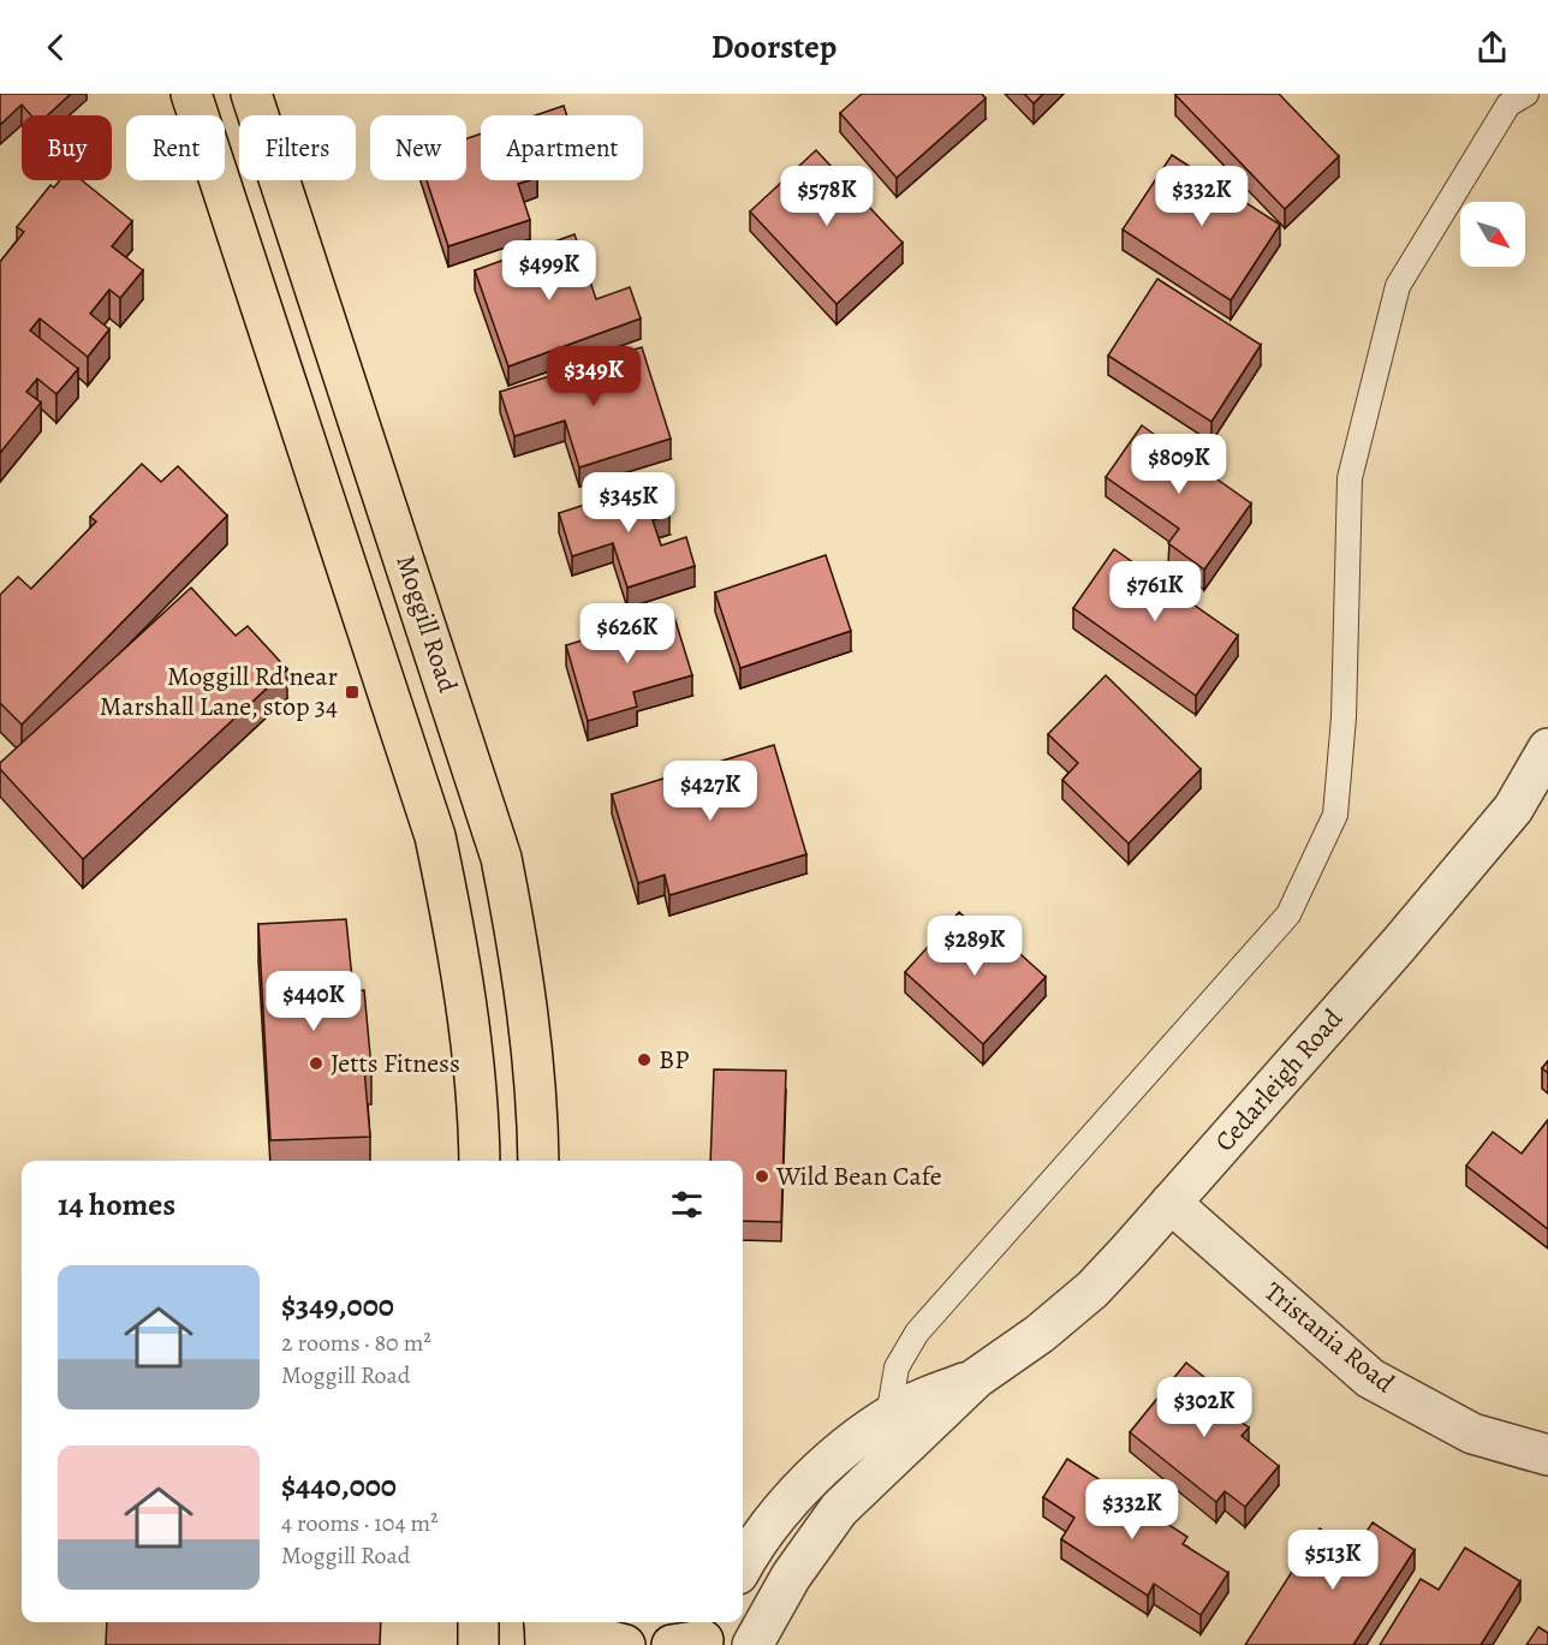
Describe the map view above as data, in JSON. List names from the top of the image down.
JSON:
{
  "streets": {
    "main road": ["Moggill Road"],
    "street": ["Cedarleigh Road", "Tristania Road"]
  },
  "crossings": [
    ["Cedarleigh Road", "Tristania Road"]
  ],
  "places": {
    "transit": ["Moggill Rd near Marshall Lane, stop 34"],
    "other": ["BP", "Jetts Fitness", "Wild Bean Cafe"]
  },
  "north": "bottom right",
  "page": {
    "header": "Doorstep",
    "chip": [
      "Buy",
      "Rent",
      "Filters",
      "New",
      "Apartment"
    ],
    "price": [
      "$578K",
      "$332K",
      "$499K",
      "$349K",
      "$809K",
      "$345K",
      "$761K",
      "$626K",
      "$427K",
      "$289K",
      "$440K",
      "$302K",
      "$332K",
      "$513K"
    ],
    "heading": "14 homes",
    "list": [
      {
        "name": "$349,000",
        "note": "2 rooms · 80 m² · Moggill Road"
      },
      {
        "name": "$440,000",
        "note": "4 rooms · 104 m² · Moggill Road"
      }
    ]
  }
}
